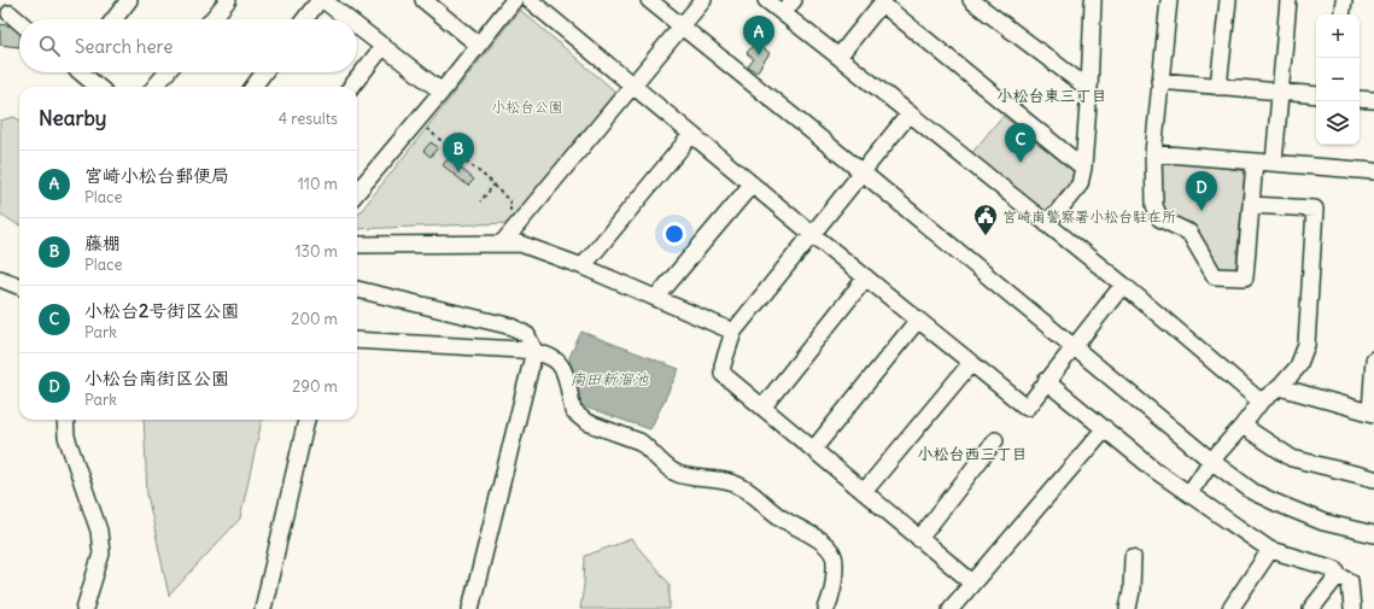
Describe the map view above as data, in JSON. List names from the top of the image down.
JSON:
{
  "districts": ["小松台東三丁目", "小松台西三丁目"],
  "water": ["南田新溜池"],
  "parks": ["小松台公園"],
  "places": {
    "public building": ["宮崎南警察署小松台駐在所"]
  },
  "page": {
    "map_buttons": ["+", "−"],
    "pins": [
      "A",
      "C",
      "B",
      "D"
    ],
    "search": "Search here",
    "heading": ["Nearby", "4 results"],
    "list": [
      {
        "mark": "A",
        "name": "宮崎小松台郵便局",
        "note": "Place",
        "value": "110 m"
      },
      {
        "mark": "B",
        "name": "藤棚",
        "note": "Place",
        "value": "130 m"
      },
      {
        "mark": "C",
        "name": "小松台2号街区公園",
        "note": "Park",
        "value": "200 m"
      },
      {
        "mark": "D",
        "name": "小松台南街区公園",
        "note": "Park",
        "value": "290 m"
      }
    ]
  }
}
